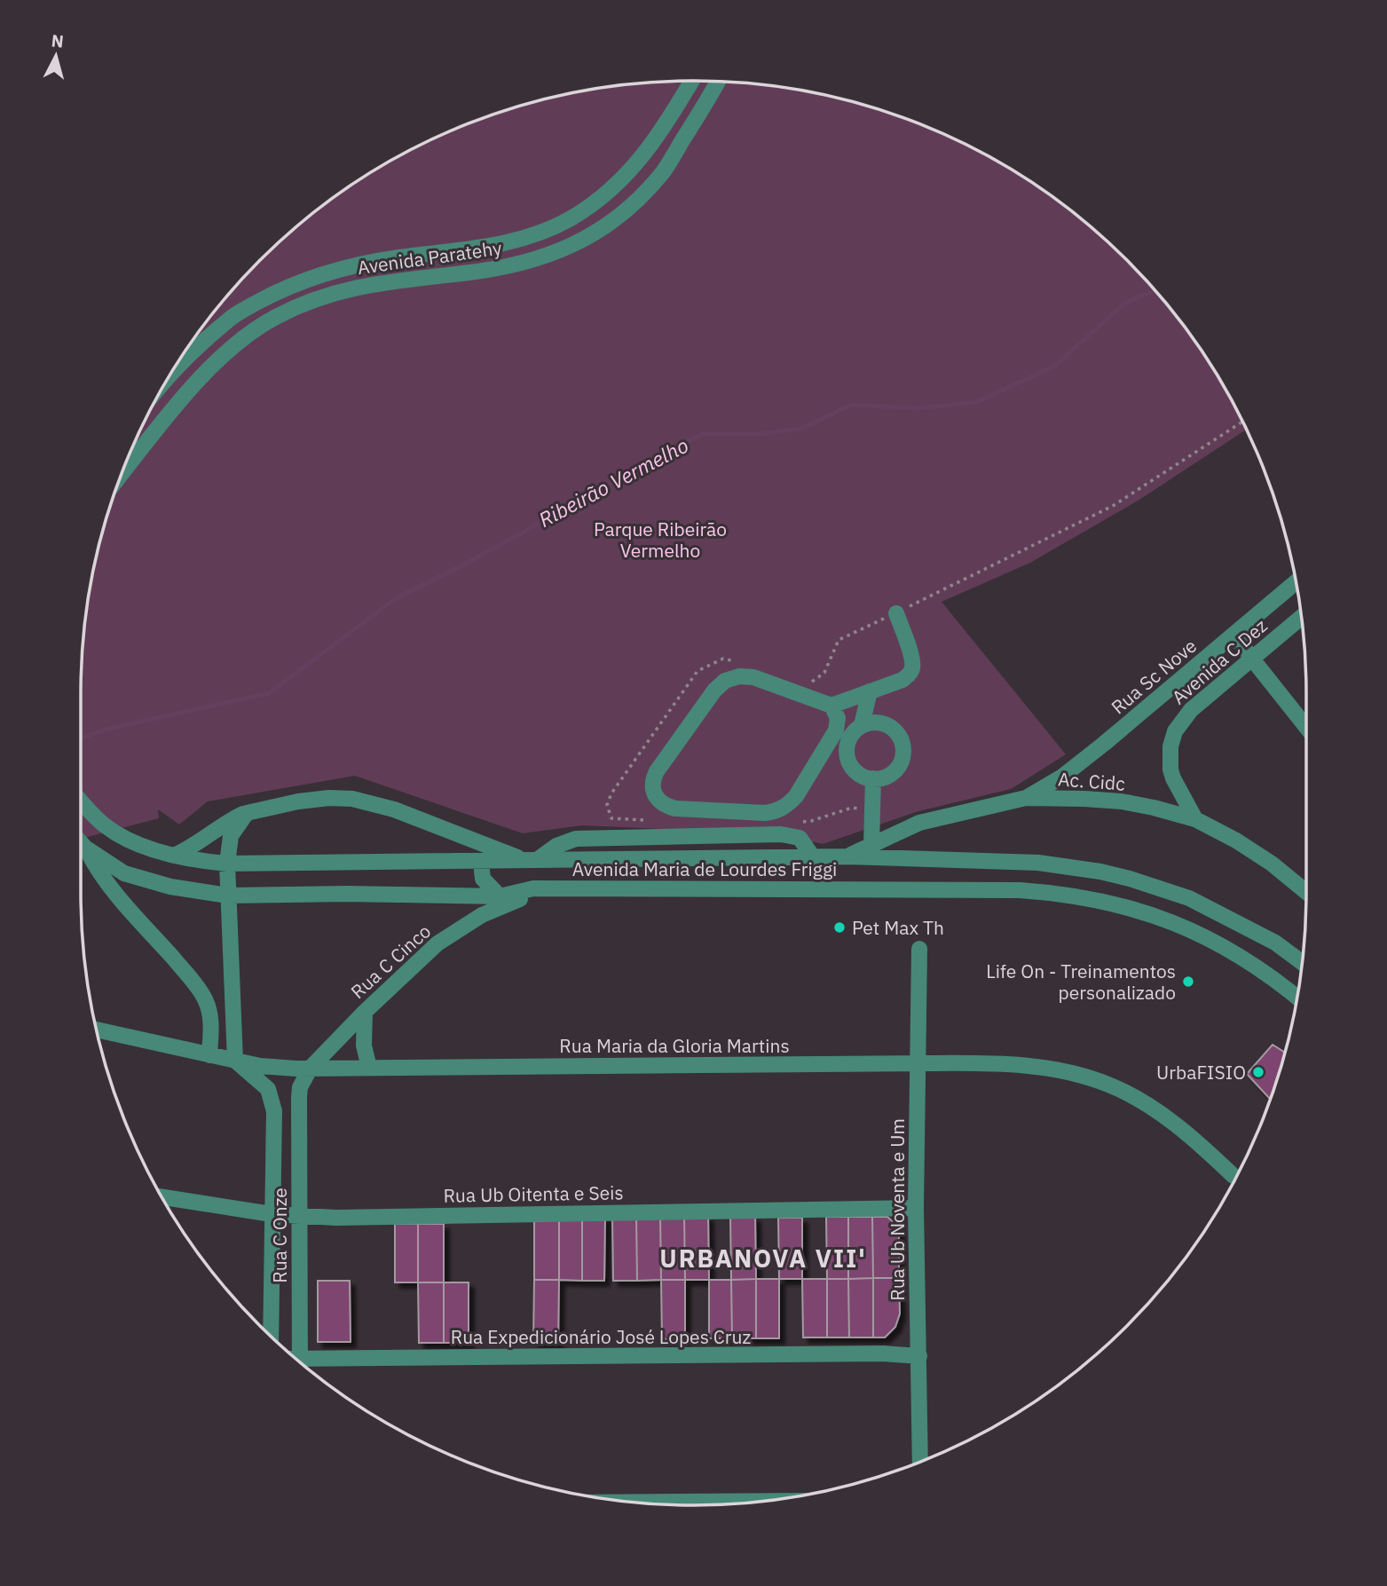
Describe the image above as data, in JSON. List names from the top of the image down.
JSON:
{
  "streets": {
    "street": [
      "Avenida Paratehy",
      "Avenida C Dez",
      "Rua Sc Nove",
      "Ac. Cidc",
      "Avenida Maria de Lourdes Friggi",
      "Rua C Cinco",
      "Rua Maria da Gloria Martins",
      "Rua Ub Oitenta e Seis",
      "Rua Ub Noventa e Um",
      "Rua C Onze",
      "Rua Expedicionário José Lopes Cruz"
    ]
  },
  "crossings": [
    ["Avenida C Dez", "Ac. Cidc"],
    ["Rua Sc Nove", "Ac. Cidc"],
    ["Ac. Cidc", "Avenida Maria de Lourdes Friggi"],
    ["Avenida Maria de Lourdes Friggi", "Rua C Cinco"],
    ["Rua C Cinco", "Rua Maria da Gloria Martins"],
    ["Rua C Cinco", "Rua C Onze"],
    ["Rua Maria da Gloria Martins", "Rua Ub Noventa e Um"],
    ["Rua Maria da Gloria Martins", "Rua C Onze"],
    ["Rua Ub Oitenta e Seis", "Rua Ub Noventa e Um"],
    ["Rua Ub Oitenta e Seis", "Rua C Onze"],
    ["Rua Ub Noventa e Um", "Rua Expedicionário José Lopes Cruz"]
  ],
  "districts": ["URBANOVA VII'"],
  "water": ["Ribeirão Vermelho"],
  "parks": ["Parque Ribeirão Vermelho"],
  "places": ["Pet Max Th", "Life On - Treinamentos personalizado", "UrbaFISIO"],
  "north": "top"
}
